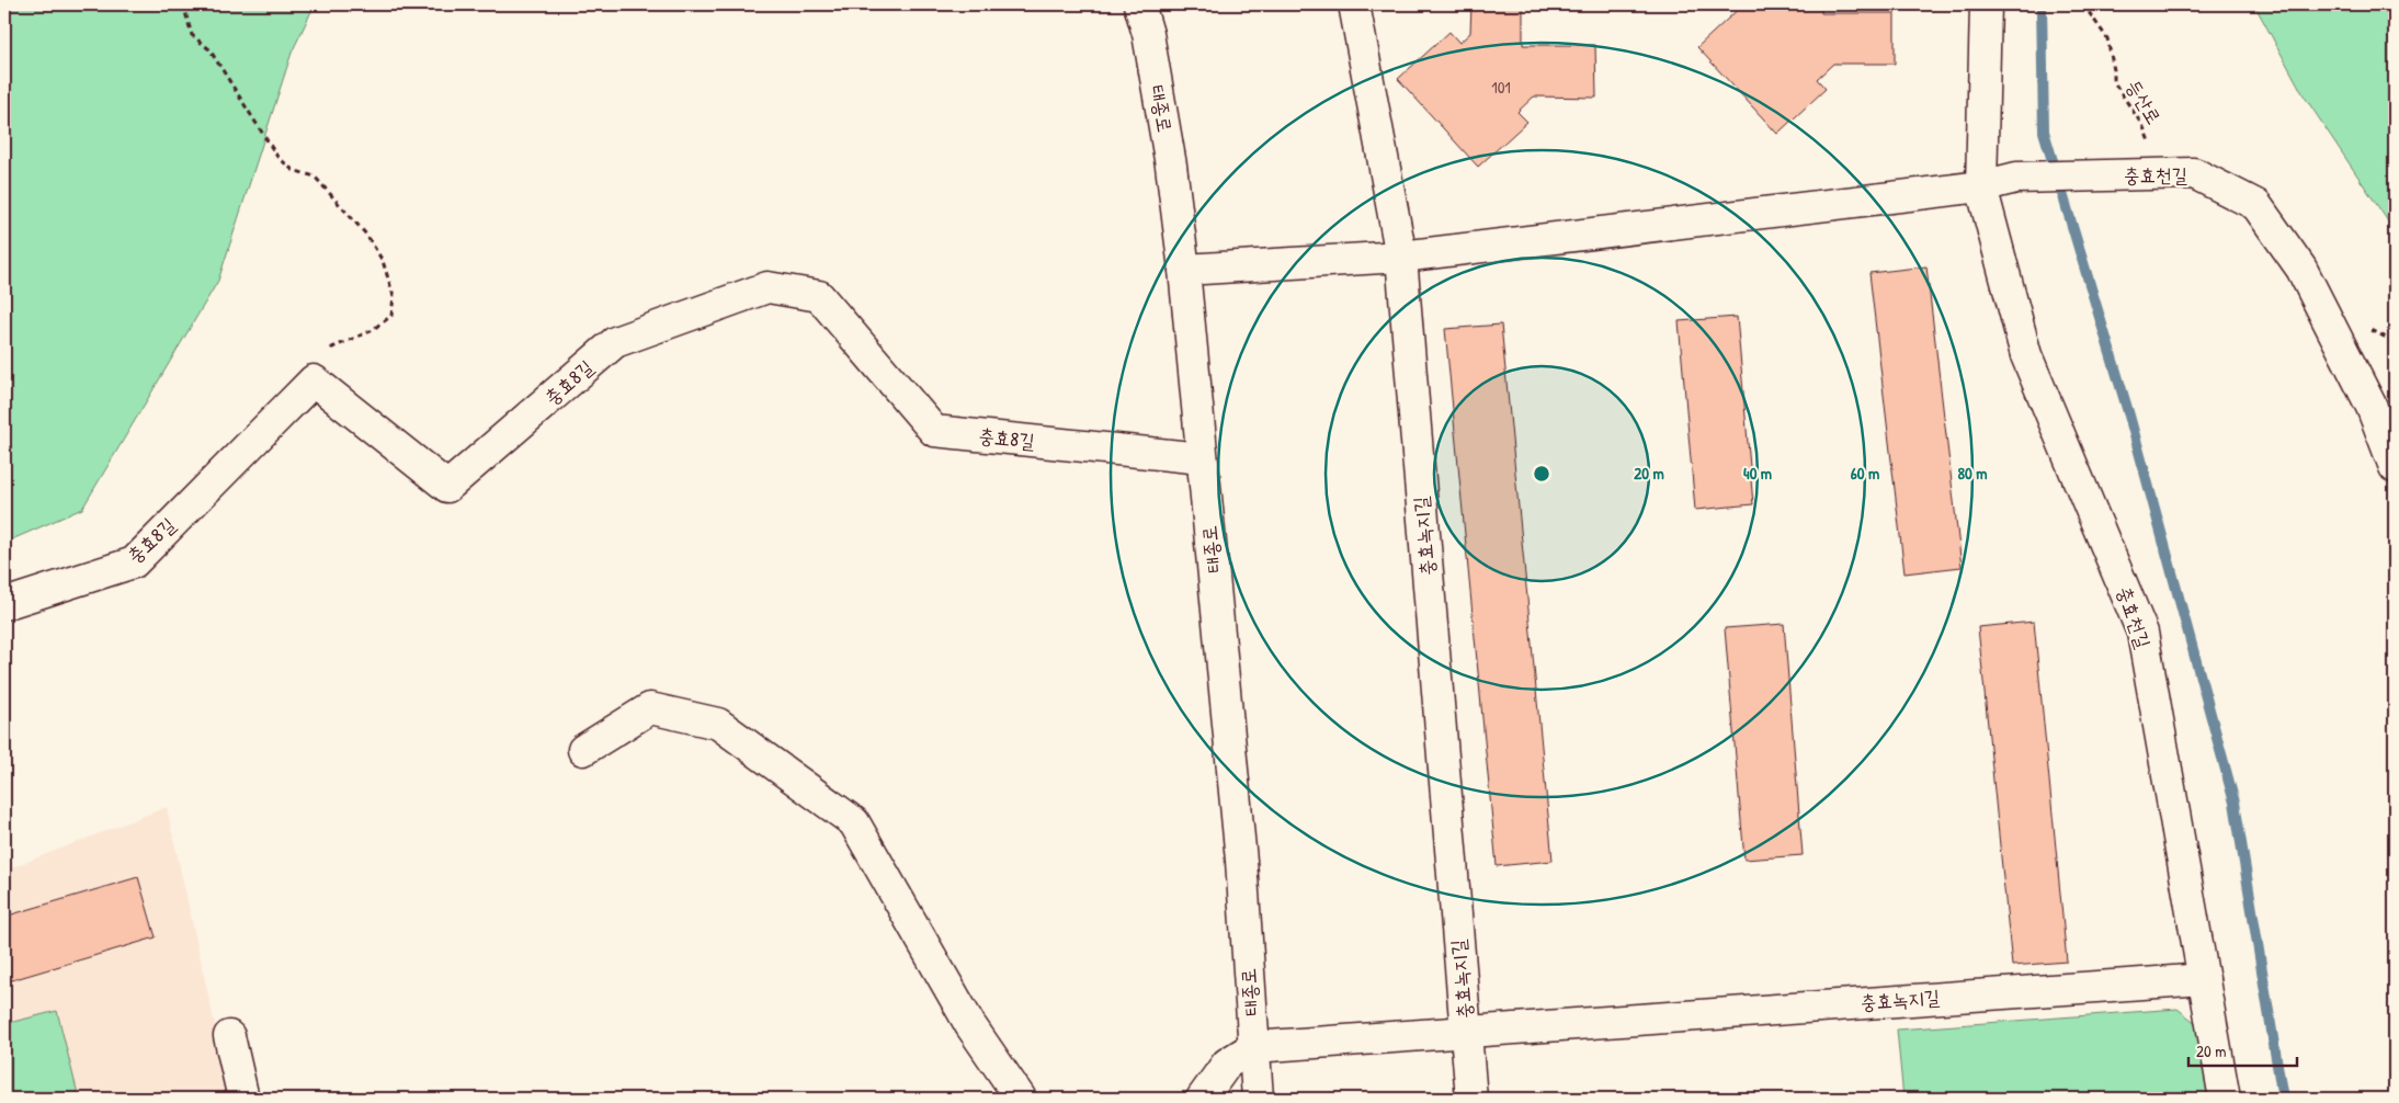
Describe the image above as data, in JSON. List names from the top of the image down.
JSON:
{
  "streets": {
    "street": [
      "태종로",
      "충효천길",
      "충효8길",
      "충효녹지길"
    ],
    "path": ["등산로"]
  },
  "crossings": [
    ["등산로", "충효천길"],
    ["태종로", "충효8길"],
    ["충효천길", "충효녹지길"]
  ],
  "house_numbers": ["101"],
  "scale_bar": "20 m",
  "rings": [
    "20 m",
    "40 m",
    "60 m",
    "80 m"
  ]
}
